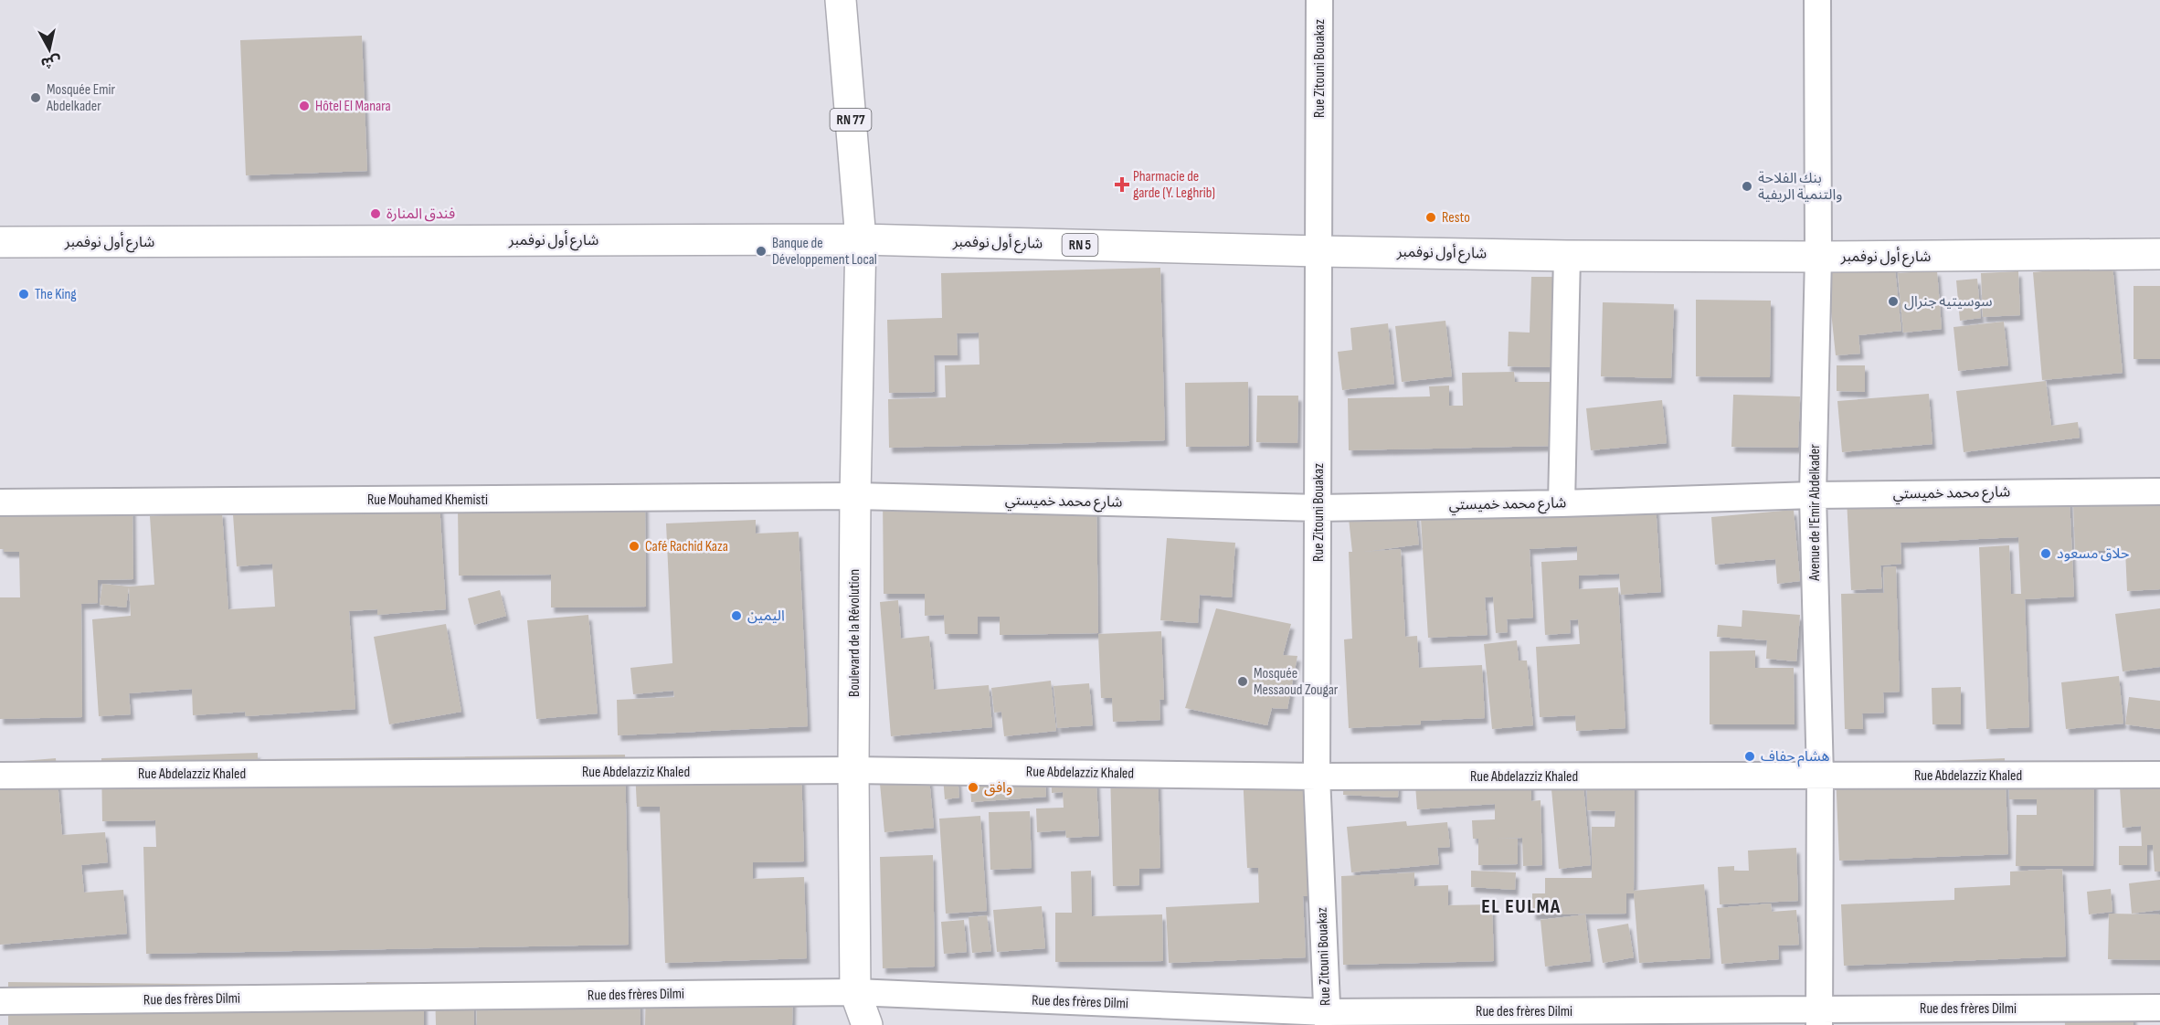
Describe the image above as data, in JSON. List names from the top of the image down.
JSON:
{
  "streets": {
    "main road": [
      "RN 77",
      "شارع أول نوفمبر",
      "RN 5",
      "Boulevard de la Révolution"
    ],
    "street": [
      "Rue Zitouni Bouakaz",
      "شارع محمد خميستي",
      "Rue Mouhamed Khemisti",
      "Avenue de l'Emir Abdelkader",
      "Rue Abdelazziz Khaled",
      "Rue des frères Dilmi"
    ]
  },
  "crossings": [
    ["Rue Zitouni Bouakaz", "شارع أول نوفمبر"],
    ["Rue Zitouni Bouakaz", "شارع محمد خميستي"],
    ["Rue Zitouni Bouakaz", "Rue Abdelazziz Khaled"],
    ["Rue Zitouni Bouakaz", "Rue des frères Dilmi"],
    ["RN 77", "شارع أول نوفمبر"],
    ["RN 77", "Boulevard de la Révolution"],
    ["شارع أول نوفمبر", "Avenue de l'Emir Abdelkader"],
    ["شارع أول نوفمبر", "Boulevard de la Révolution"],
    ["شارع محمد خميستي", "Rue Mouhamed Khemisti"],
    ["شارع محمد خميستي", "Avenue de l'Emir Abdelkader"],
    ["شارع محمد خميستي", "Boulevard de la Révolution"],
    ["Rue Mouhamed Khemisti", "Boulevard de la Révolution"],
    ["Avenue de l'Emir Abdelkader", "Rue Abdelazziz Khaled"],
    ["Avenue de l'Emir Abdelkader", "Rue des frères Dilmi"],
    ["Boulevard de la Révolution", "Rue Abdelazziz Khaled"],
    ["Boulevard de la Révolution", "Rue des frères Dilmi"]
  ],
  "districts": ["EL EULMA"],
  "places": {
    "other": [
      "Mosquée Emir Abdelkader",
      "Hôtel El Manara",
      "بنك الفلاحة والتنمية الريفية",
      "فندق المنارة",
      "Resto",
      "Banque de Développement Local",
      "The King",
      "سوسيتيه جنرال",
      "Café Rachid Kaza",
      "حلاق مسعود",
      "اليمين",
      "Mosquée Messaoud Zougar",
      "هشام حفاف",
      "وافق"
    ],
    "health": ["Pharmacie de garde (Y. Leghrib)"]
  },
  "north": "bottom"
}
